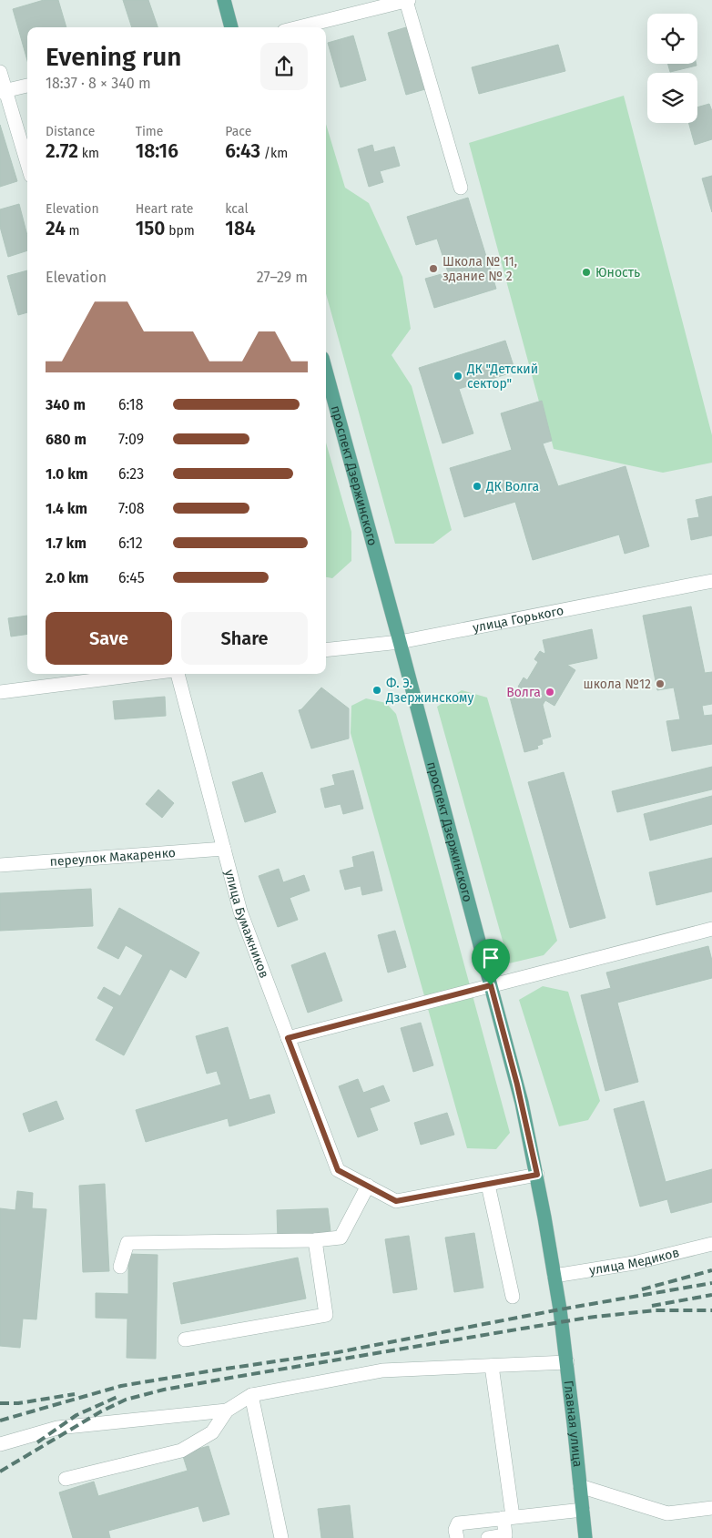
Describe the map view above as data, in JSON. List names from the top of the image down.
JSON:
{
  "streets": {
    "main road": ["проспект Дзержинского", "Главная улица"],
    "street": [
      "улица Горького",
      "переулок Макаренко",
      "улица Бумажников",
      "улица Медиков"
    ]
  },
  "crossings": [
    ["проспект Дзержинского", "улица Горького"],
    ["проспект Дзержинского", "улица Медиков"],
    ["проспект Дзержинского", "Главная улица"],
    ["переулок Макаренко", "улица Бумажников"]
  ],
  "places": [
    "Школа № 11, здание № 2",
    "Юность",
    "ДК \"Детский сектор\"",
    "ДК Волга",
    "школа №12",
    "Ф. Э. Дзержинскому",
    "Волга"
  ],
  "page": {
    "heading": ["Evening run", "18:37 · 8 × 340 m"],
    "stats": [
      ["Distance", "2.72 km"],
      ["Time", "18:16"],
      ["Pace", "6:43 /km"],
      ["Elevation", "24 m"],
      ["Heart rate", "150 bpm"],
      ["kcal", "184"]
    ],
    "chart": ["Elevation", "27–29 m"],
    "list": [
      {
        "name": "340 m",
        "note": "6:18"
      },
      {
        "name": "680 m",
        "note": "7:09"
      },
      {
        "name": "1.0 km",
        "note": "6:23"
      },
      {
        "name": "1.4 km",
        "note": "7:08"
      },
      {
        "name": "1.7 km",
        "note": "6:12"
      },
      {
        "name": "2.0 km",
        "note": "6:45"
      }
    ],
    "buttons": ["Save", "Share"]
  }
}
